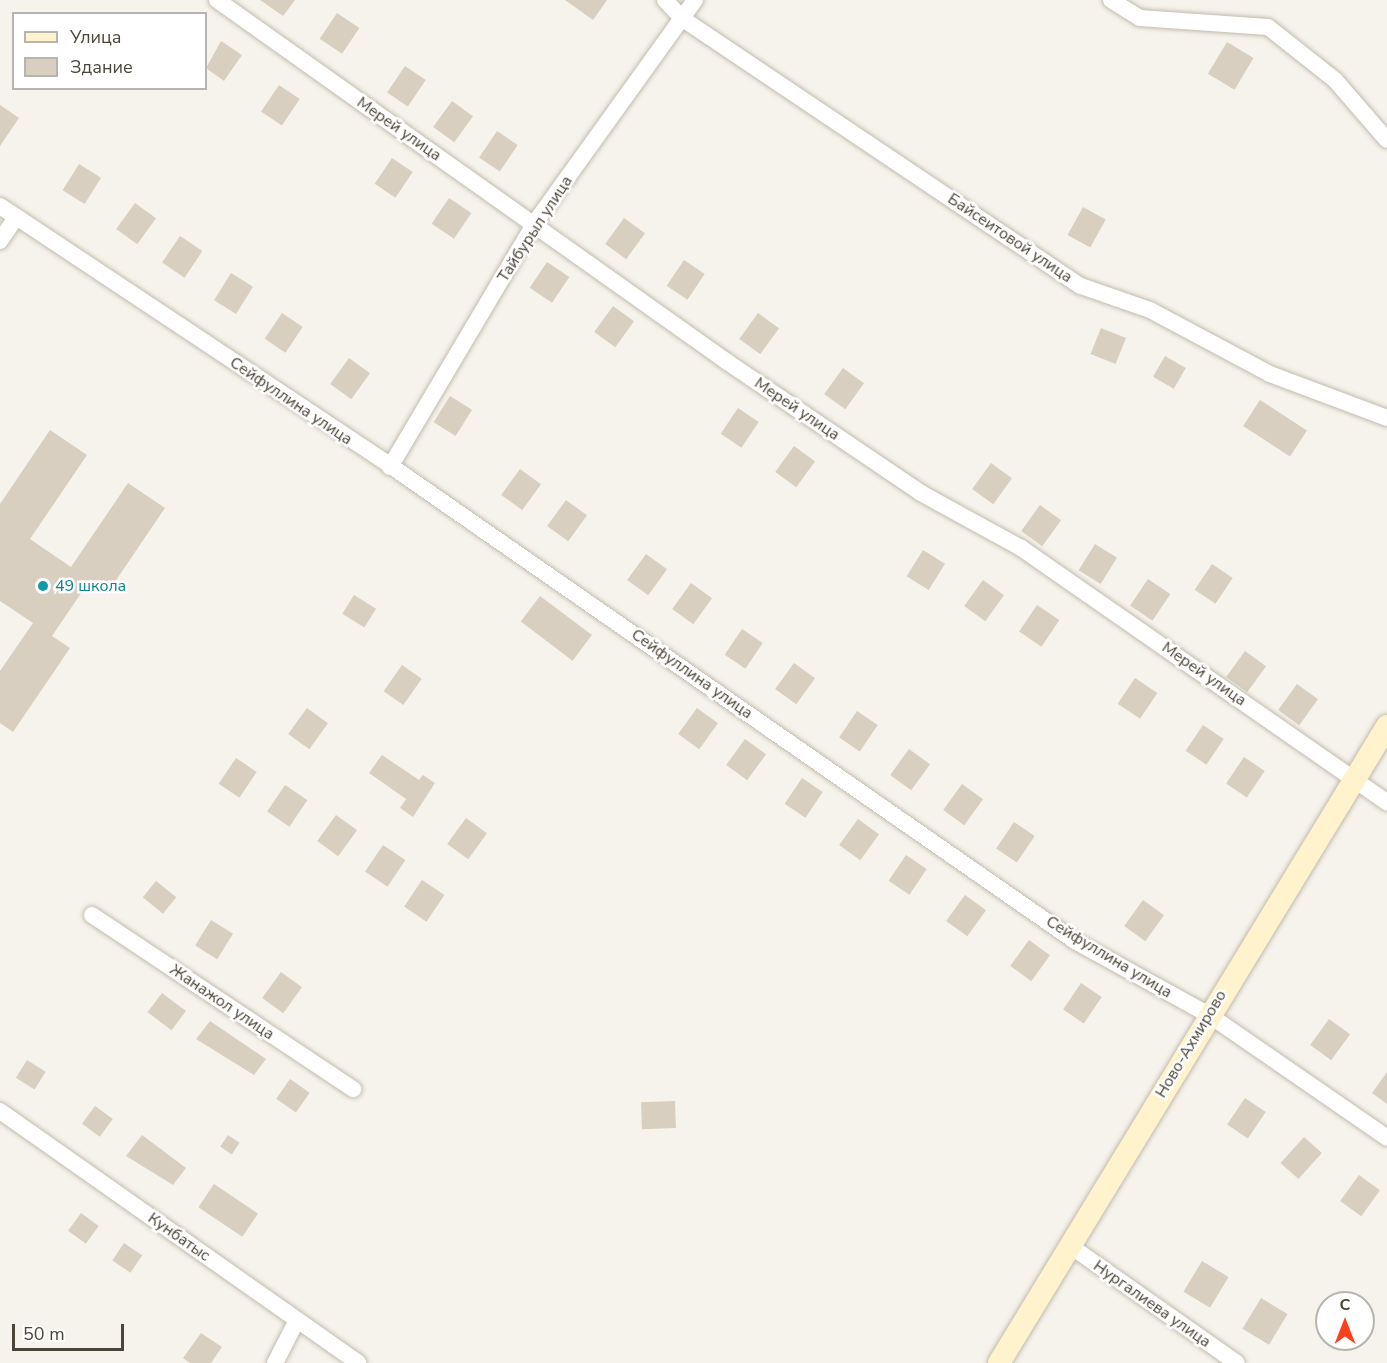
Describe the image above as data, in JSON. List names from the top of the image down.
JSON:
{
  "streets": {
    "street": [
      "Мерей улица",
      "Тайбурыл улица",
      "Байсеитовой улица",
      "Сейфуллина улица",
      "Жанажол улица",
      "Ново-Ахмирово",
      "Кунбатыс",
      "Нургалиева улица"
    ]
  },
  "crossings": [
    ["Мерей улица", "Тайбурыл улица"],
    ["Мерей улица", "Ново-Ахмирово"],
    ["Тайбурыл улица", "Байсеитовой улица"],
    ["Тайбурыл улица", "Сейфуллина улица"],
    ["Сейфуллина улица", "Ново-Ахмирово"],
    ["Ново-Ахмирово", "Нургалиева улица"]
  ],
  "places": ["49 школа"],
  "legend": ["Улица", "Здание"],
  "scale_bar": "50 m",
  "north": "top"
}
